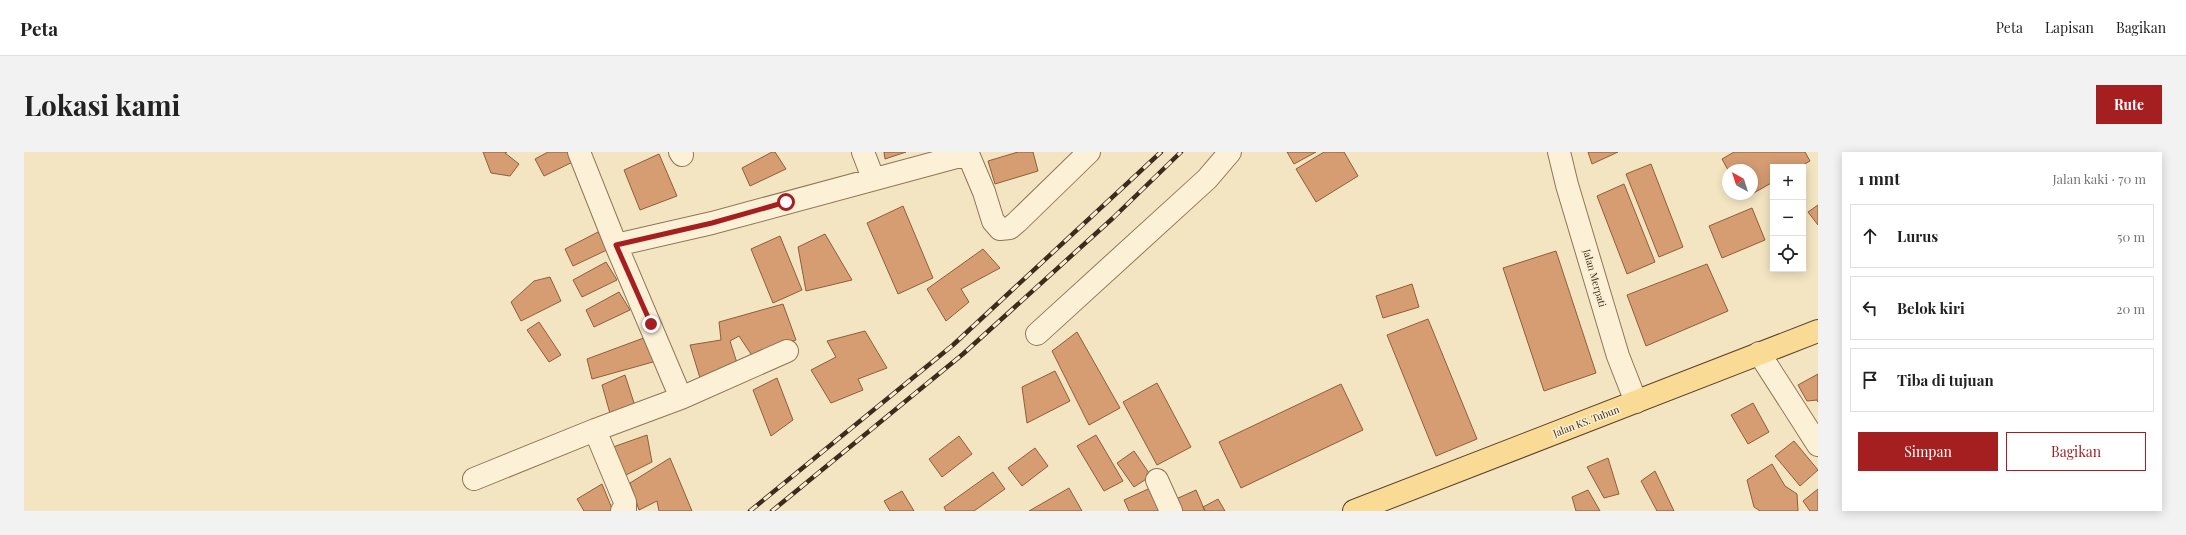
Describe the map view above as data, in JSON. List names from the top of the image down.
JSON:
{
  "streets": {
    "main road": ["Jalan KS. Tubun"],
    "street": ["Jalan Merpati"]
  },
  "crossings": [
    ["Jalan Merpati", "Jalan KS. Tubun"]
  ],
  "north": "top left",
  "page": {
    "header": "Peta",
    "nav": ["Peta", "Lapisan", "Bagikan"],
    "buttons": [
      "Rute",
      ["Simpan", "Bagikan"]
    ],
    "title": "Lokasi kami",
    "heading": ["1 mnt", "Jalan kaki · 70 m"],
    "map_buttons": ["+", "−"],
    "list": [
      ["Lurus", "50 m"],
      ["Belok kiri", "20 m"],
      "Tiba di tujuan"
    ]
  }
}
